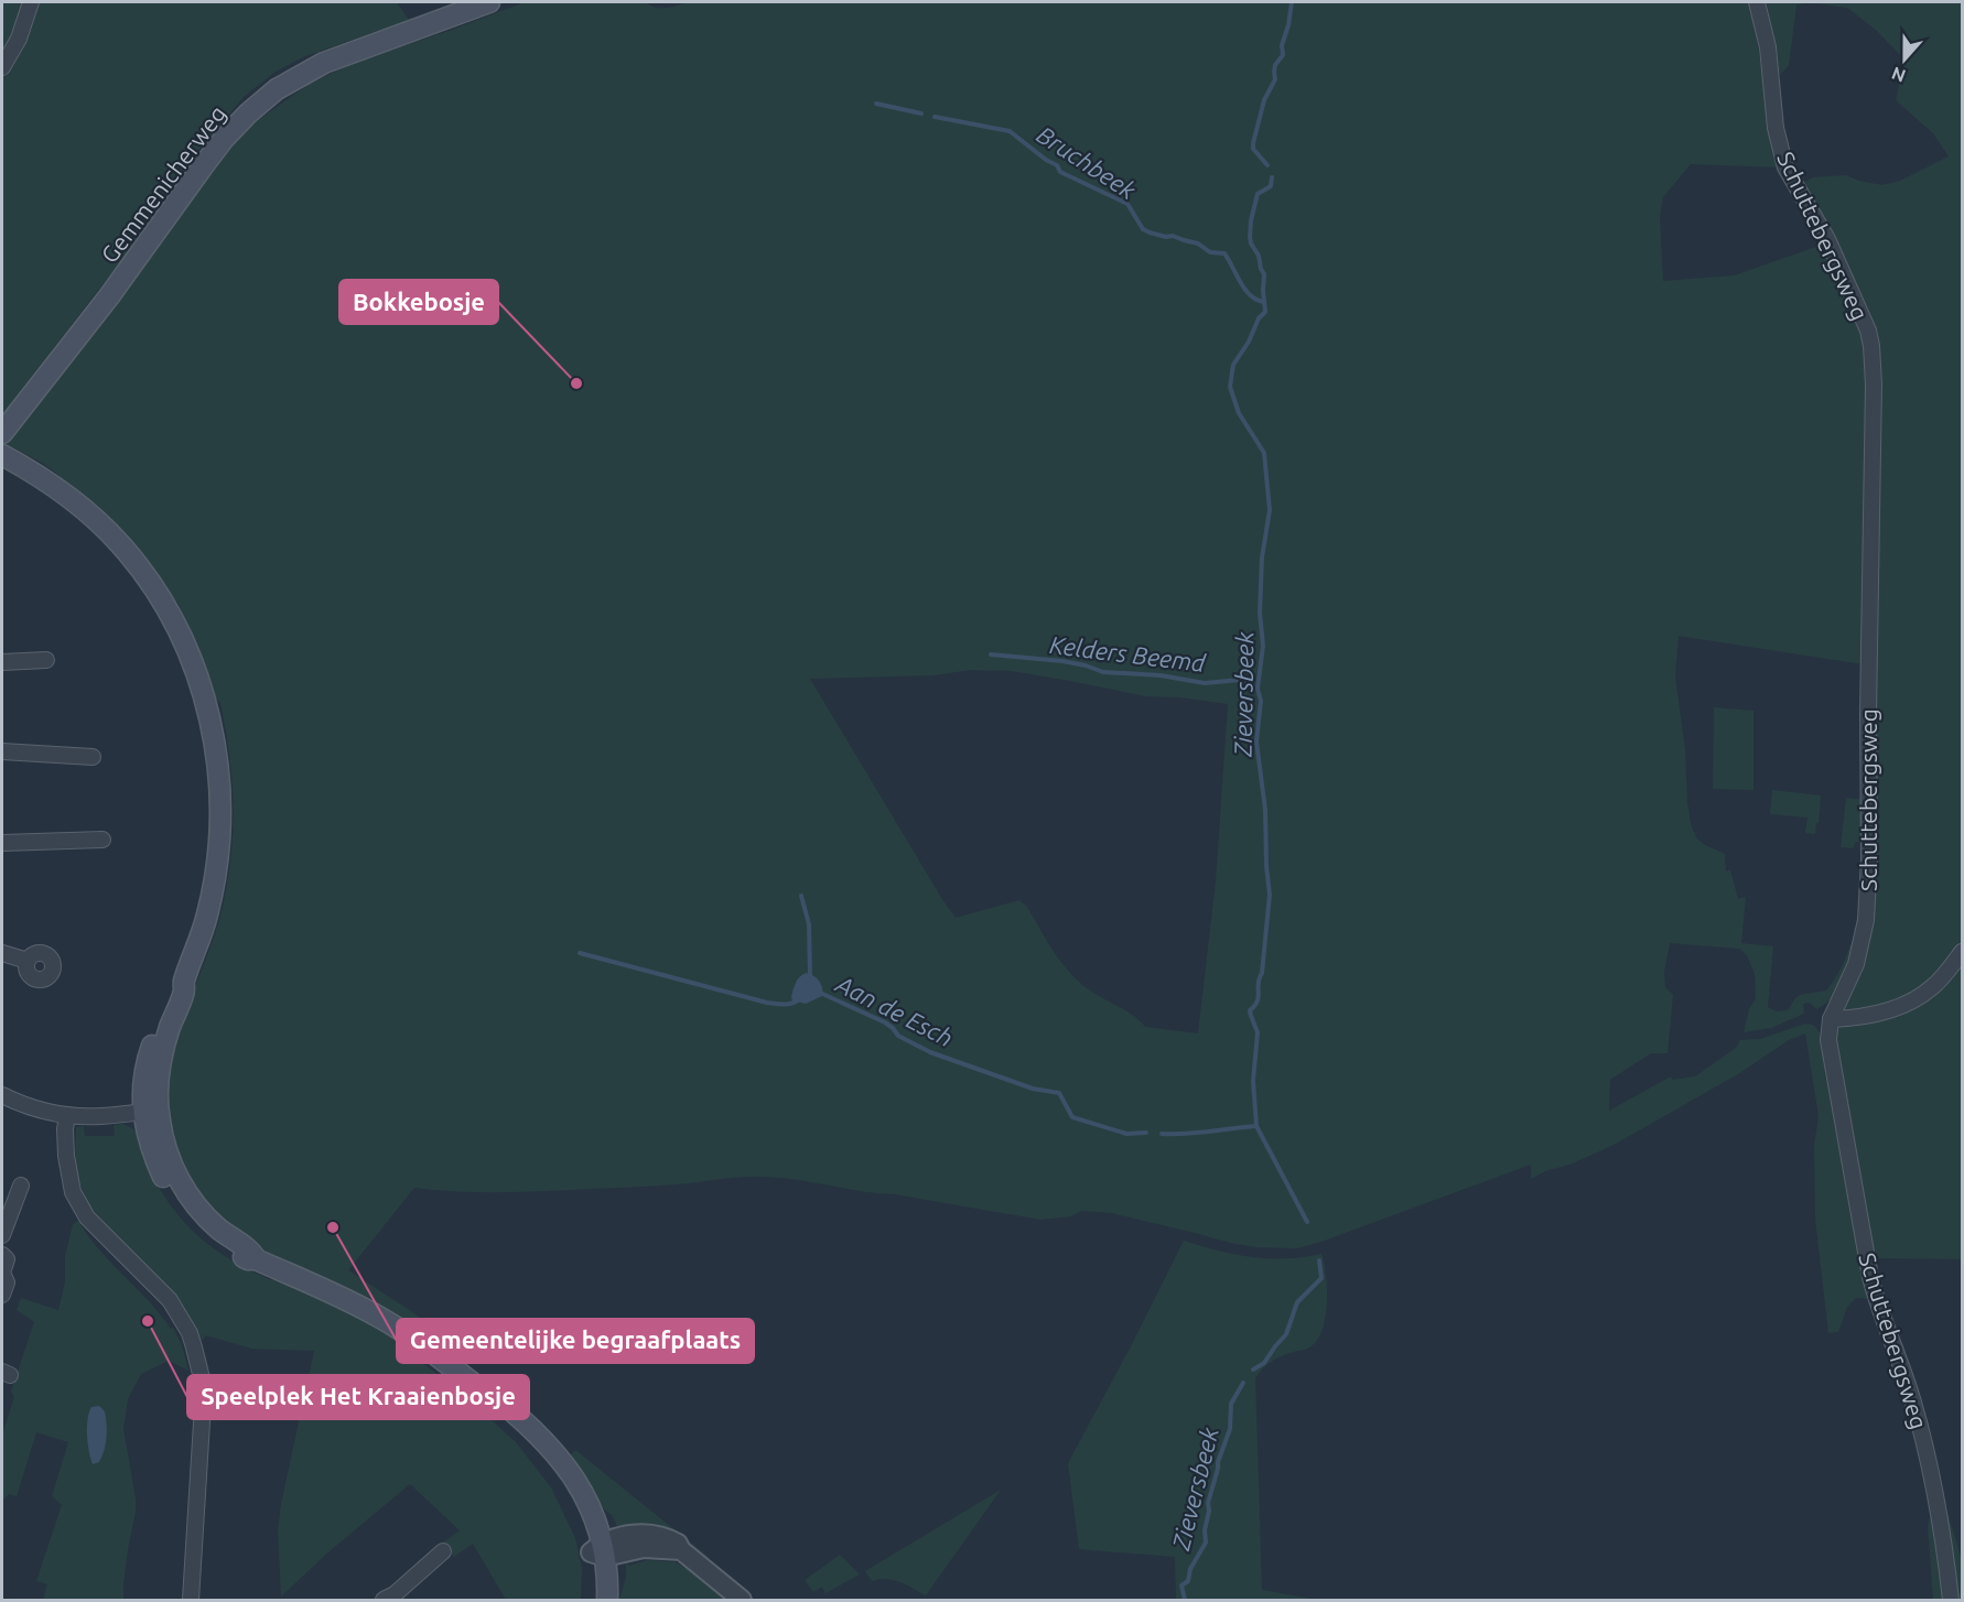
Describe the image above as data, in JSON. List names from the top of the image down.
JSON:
{
  "streets": {
    "main road": ["Gemmenicherweg"],
    "street": ["Schuttebergsweg"]
  },
  "water": [
    "Bruchbeek",
    "Kelders Beemd",
    "Zieversbeek",
    "Aan de Esch"
  ],
  "places": ["Bokkebosje", "Gemeentelijke begraafplaats", "Speelplek Het Kraaienbosje"],
  "north": "bottom"
}
